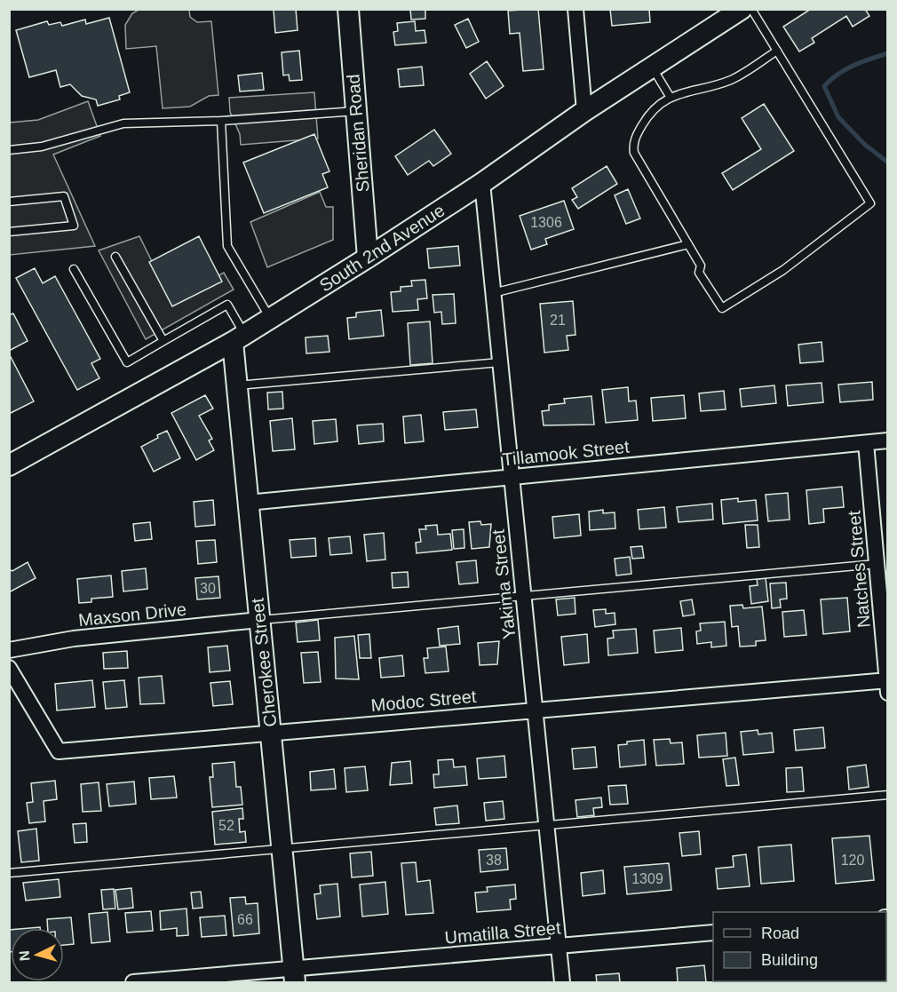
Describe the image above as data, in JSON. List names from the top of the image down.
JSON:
{
  "streets": {
    "street": [
      "Sheridan Road",
      "South 2nd Avenue",
      "Tillamook Street",
      "Natches Street",
      "Yakima Street",
      "Maxson Drive",
      "Cherokee Street",
      "Modoc Street",
      "Umatilla Street"
    ]
  },
  "crossings": [
    ["Sheridan Road", "South 2nd Avenue"],
    ["South 2nd Avenue", "Yakima Street"],
    ["South 2nd Avenue", "Cherokee Street"],
    ["Tillamook Street", "Natches Street"],
    ["Tillamook Street", "Yakima Street"],
    ["Tillamook Street", "Cherokee Street"],
    ["Natches Street", "Modoc Street"],
    ["Yakima Street", "Modoc Street"],
    ["Yakima Street", "Umatilla Street"],
    ["Maxson Drive", "Cherokee Street"],
    ["Cherokee Street", "Modoc Street"],
    ["Cherokee Street", "Umatilla Street"]
  ],
  "house_numbers": [
    "1306",
    "21",
    "30",
    "52",
    "38",
    "120",
    "1309",
    "66"
  ],
  "legend": ["Road", "Building"],
  "north": "left"
}
